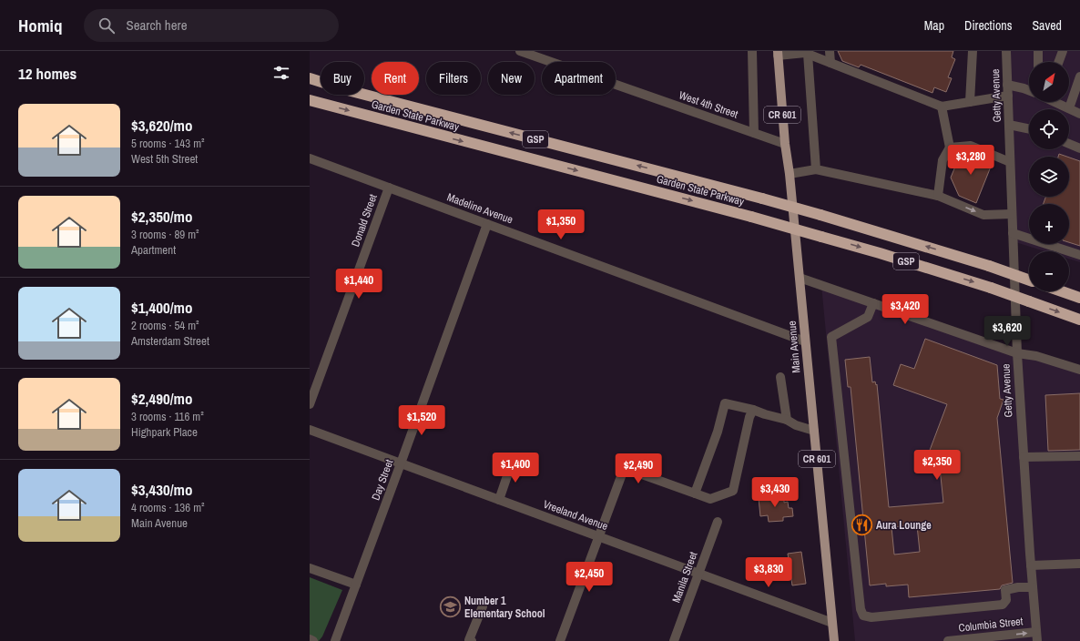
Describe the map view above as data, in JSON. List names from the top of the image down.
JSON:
{
  "streets": {
    "highway": ["Garden State Parkway", "GSP"],
    "main road": ["CR 601", "Main Avenue"],
    "street": [
      "Getty Avenue",
      "West 4th Street",
      "Madeline Avenue",
      "Donald Street",
      "Day Street",
      "Vreeland Avenue",
      "Manila Street",
      "Columbia Street"
    ]
  },
  "crossings": [
    ["Getty Avenue", "Columbia Street"],
    ["West 4th Street", "Main Avenue"],
    ["Madeline Avenue", "Donald Street"],
    ["Madeline Avenue", "Main Avenue"],
    ["Madeline Avenue", "Day Street"],
    ["Main Avenue", "Vreeland Avenue"],
    ["Day Street", "Vreeland Avenue"],
    ["Vreeland Avenue", "Manila Street"]
  ],
  "one_way": ["Columbia Street"],
  "places": {
    "restaurant": ["Aura Lounge"],
    "school or university": ["Number 1 Elementary School"]
  },
  "north": "top right",
  "page": {
    "header": "Homiq",
    "search": "Search here",
    "nav": ["Map", "Directions", "Saved"],
    "heading": "12 homes",
    "map_buttons": ["+", "−"],
    "chip": [
      "Buy",
      "Rent",
      "Filters",
      "New",
      "Apartment"
    ],
    "list": [
      {
        "name": "$3,620/mo",
        "note": "5 rooms · 143 m² · West 5th Street"
      },
      {
        "name": "$2,350/mo",
        "note": "3 rooms · 89 m² · Apartment"
      },
      {
        "name": "$1,400/mo",
        "note": "2 rooms · 54 m² · Amsterdam Street"
      },
      {
        "name": "$2,490/mo",
        "note": "3 rooms · 116 m² · Highpark Place"
      },
      {
        "name": "$3,430/mo",
        "note": "4 rooms · 136 m² · Main Avenue"
      }
    ],
    "price": [
      "$3,280",
      "$1,350",
      "$1,440",
      "$3,420",
      "$3,620",
      "$1,520",
      "$2,350",
      "$1,400",
      "$2,490",
      "$3,430",
      "$3,830",
      "$2,450"
    ]
  }
}
